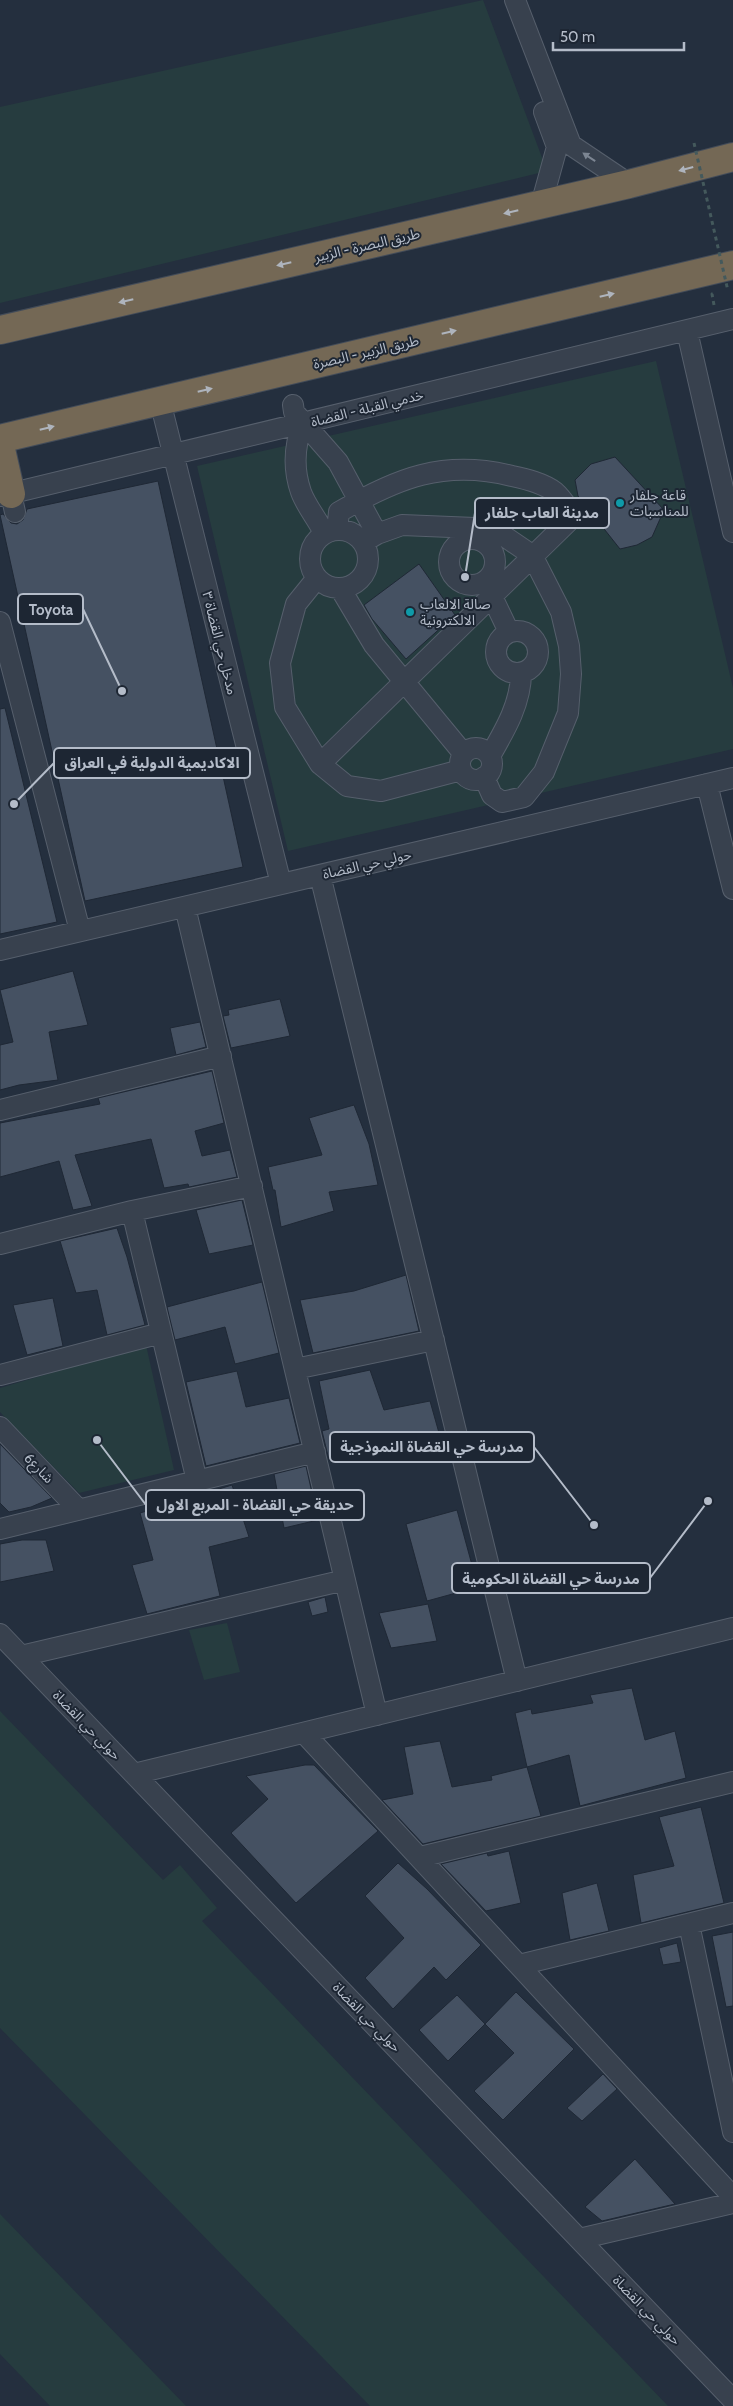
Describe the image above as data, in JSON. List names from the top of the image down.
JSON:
{
  "streets": {
    "highway": ["طريق البصرة - الزبير", "طريق الزبير - البصرة"],
    "street": [
      "خدمي القبلة - القضاة",
      "مدخل حي القضاة ٣",
      "حولي حي القضاة",
      "شارع6"
    ]
  },
  "crossings": [
    ["طريق الزبير - البصرة", "مدخل حي القضاة ٣"],
    ["خدمي القبلة - القضاة", "مدخل حي القضاة ٣"],
    ["مدخل حي القضاة ٣", "حولي حي القضاة"]
  ],
  "one_way": ["طريق البصرة - الزبير", "طريق الزبير - البصرة"],
  "places": [
    "قاعة جلفار للمناسبات",
    "مدينة العاب جلفار",
    "صالة الالعاب الالكترونية",
    "Toyota",
    "الاكاديمية الدولية في العراق",
    "حديقة حي القضاة - المربع الاول",
    "مدرسة حي القضاة الحكومية",
    "مدرسة حي القضاة النموذجية"
  ],
  "scale_bar": "50 m"
}
